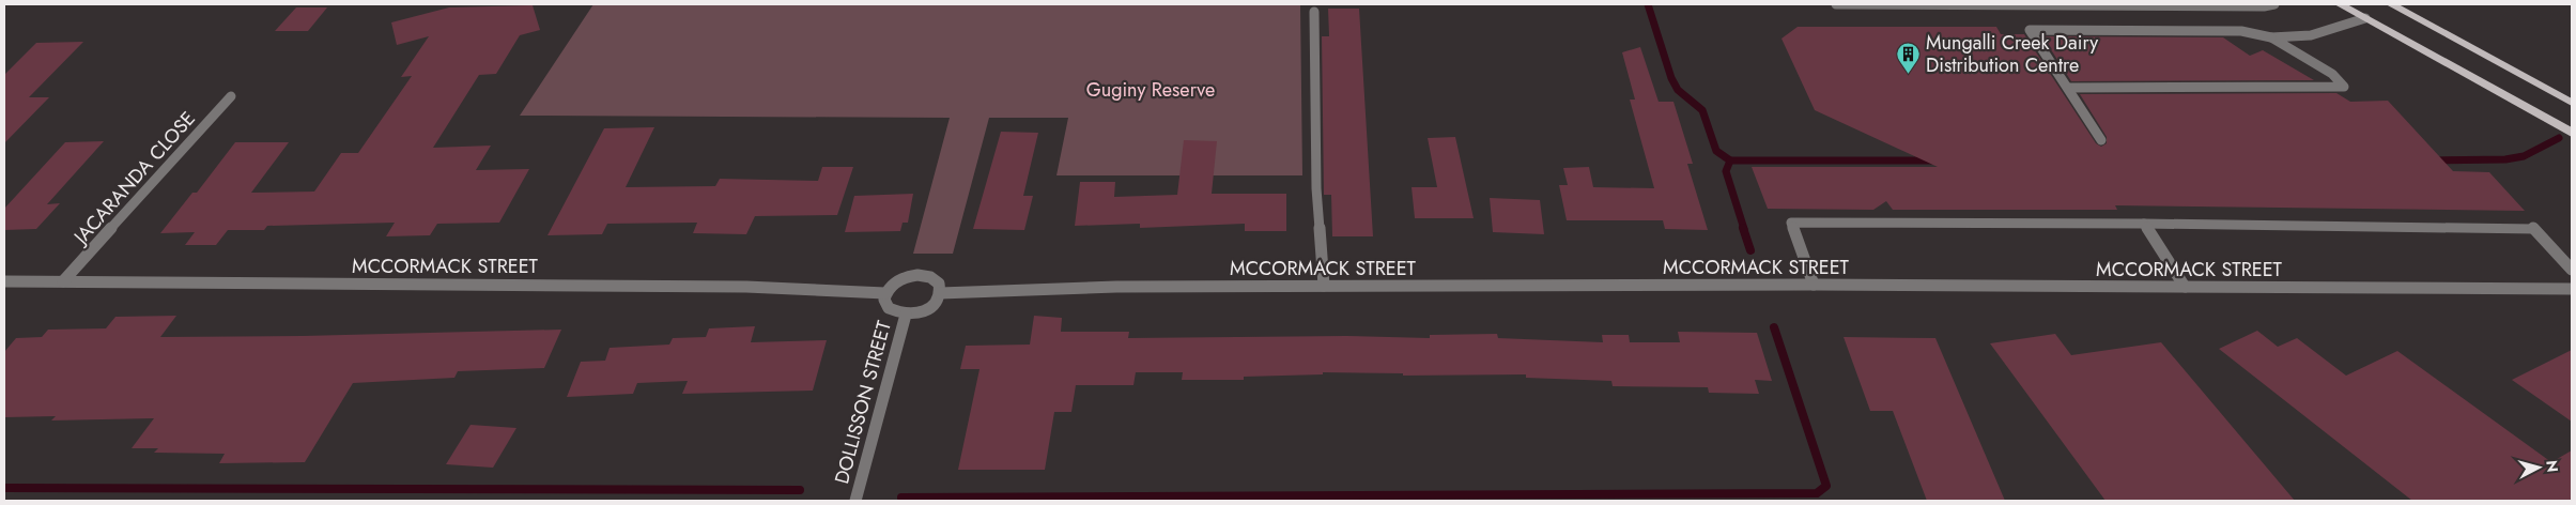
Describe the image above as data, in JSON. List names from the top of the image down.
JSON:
{
  "streets": {
    "street": ["JACARANDA CLOSE", "MCCORMACK STREET", "DOLLISSON STREET"]
  },
  "crossings": [
    ["JACARANDA CLOSE", "MCCORMACK STREET"],
    ["MCCORMACK STREET", "DOLLISSON STREET"]
  ],
  "parks": ["Guginy Reserve"],
  "places": {
    "building": ["Mungalli Creek Dairy Distribution Centre"]
  },
  "north": "right"
}
